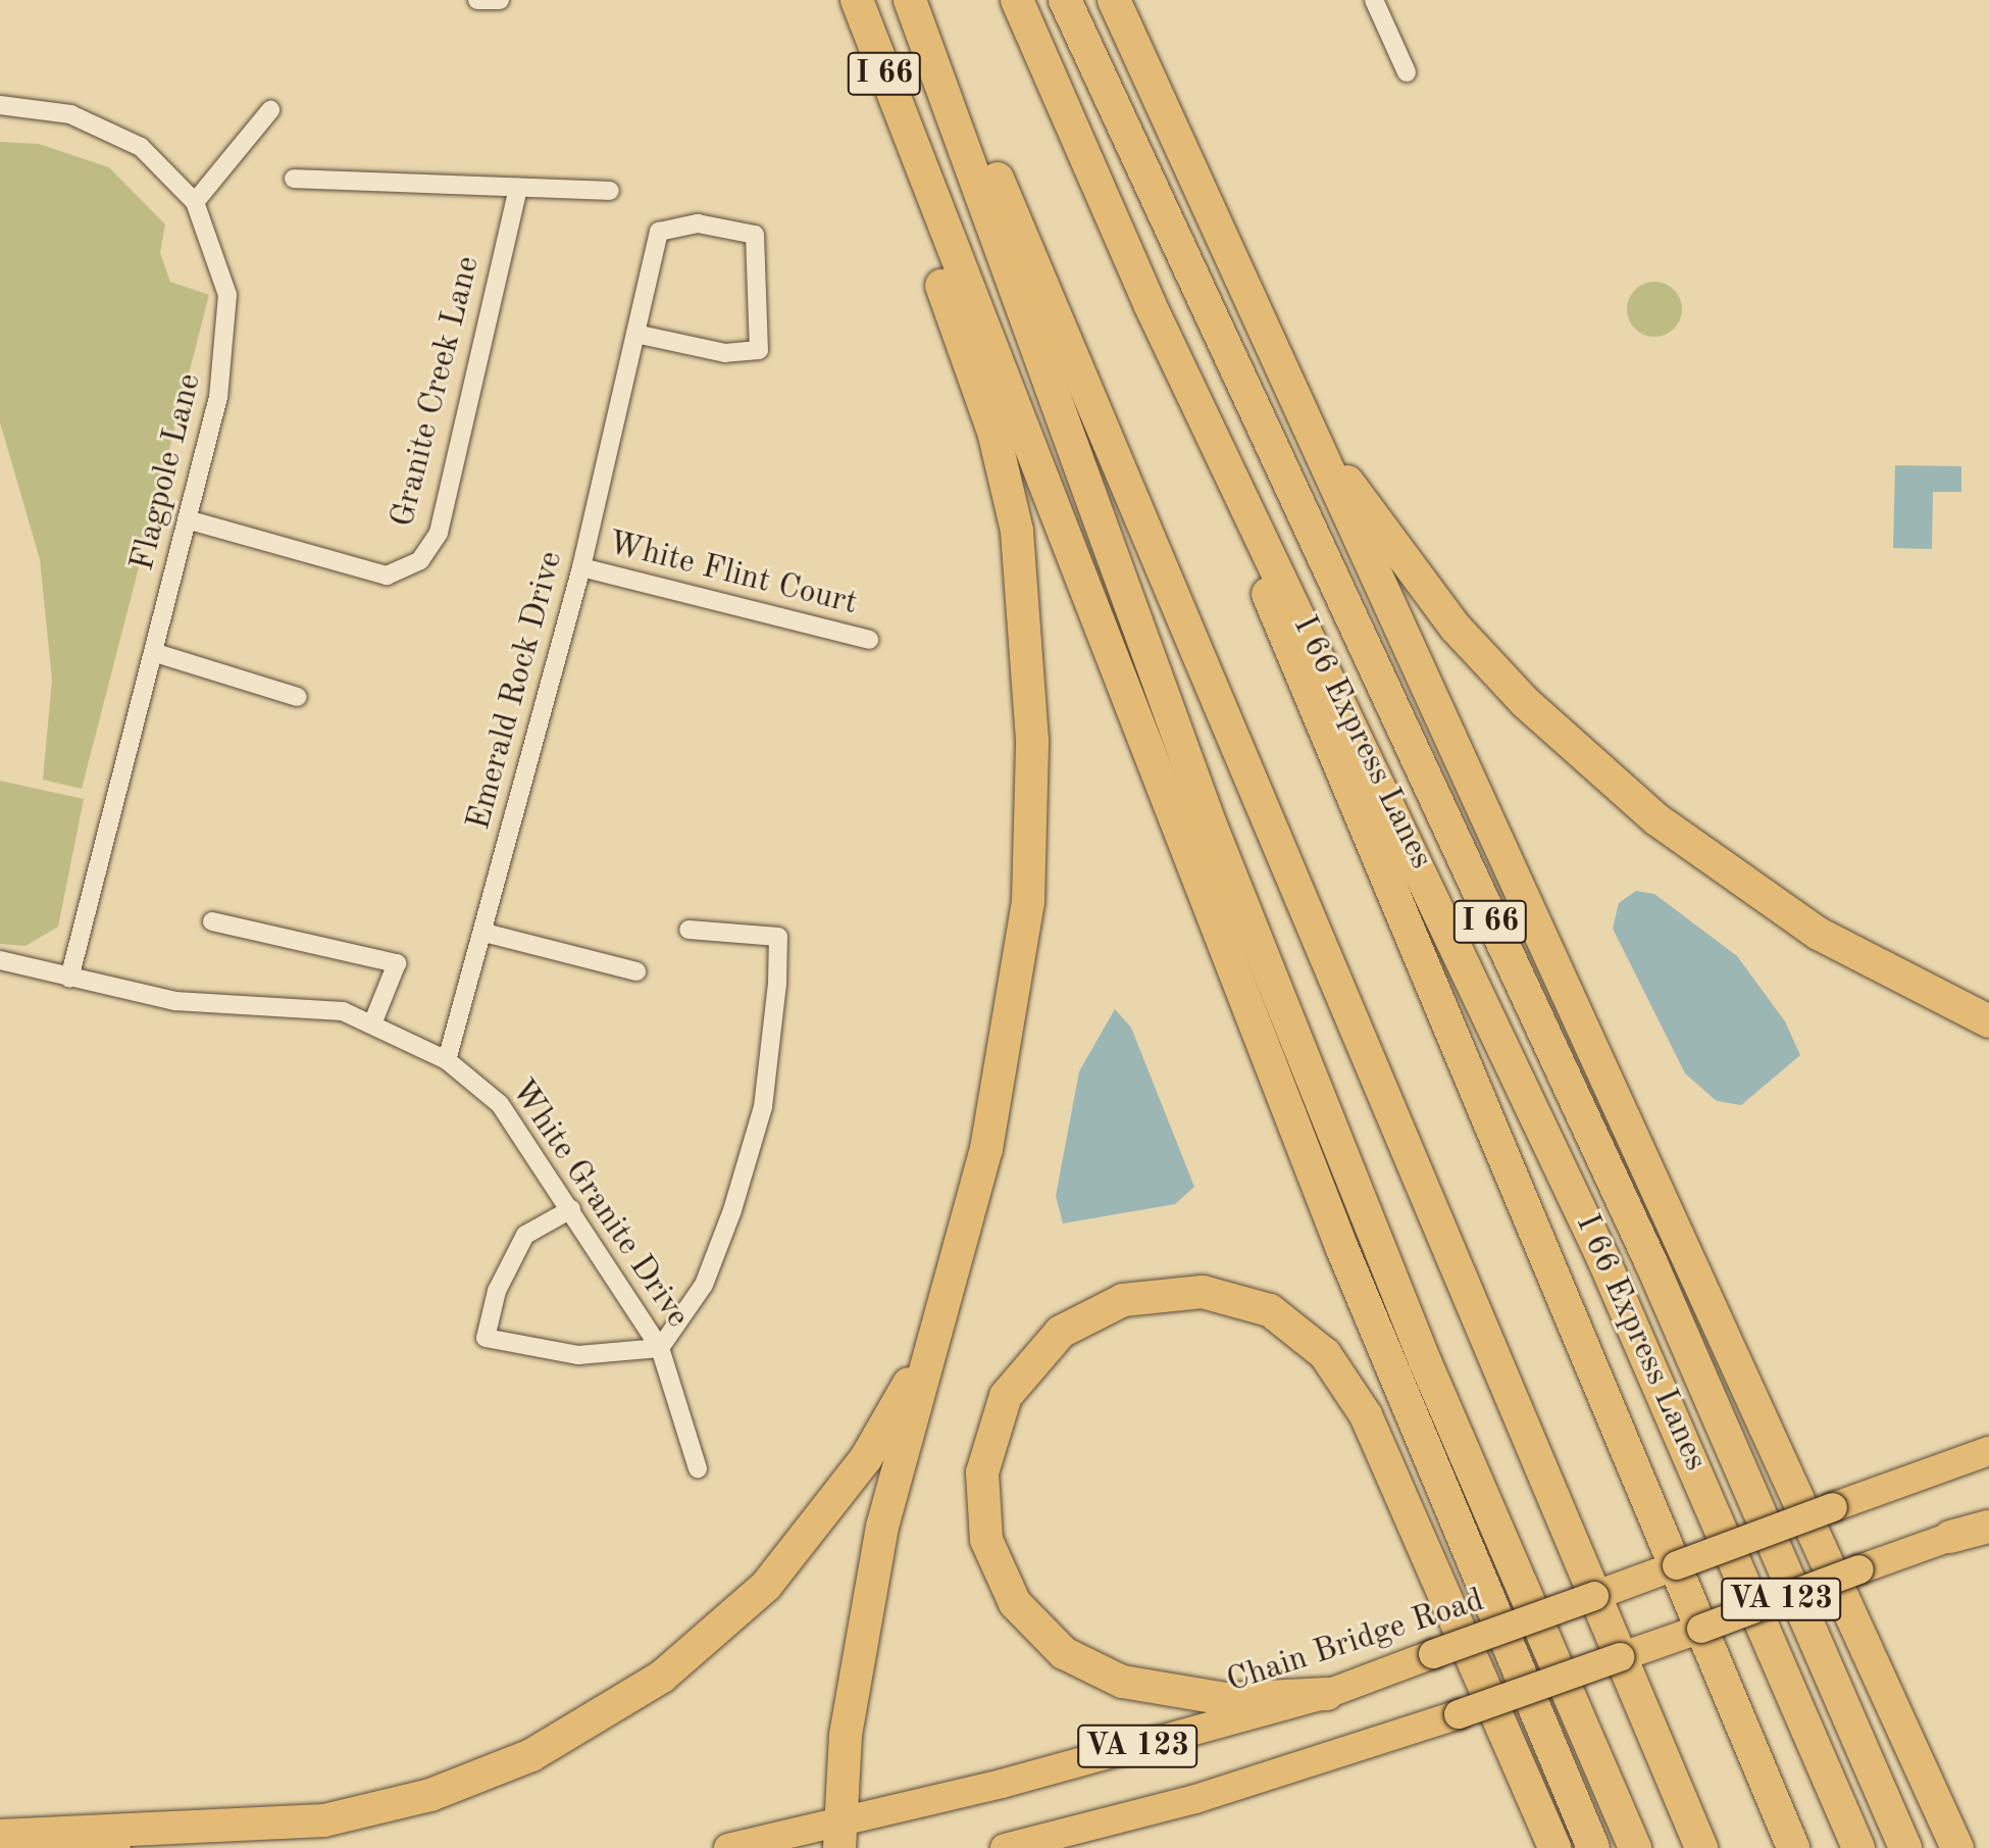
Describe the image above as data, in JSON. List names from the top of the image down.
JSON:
{
  "streets": {
    "highway": ["I 66", "I 66 Express Lanes"],
    "main road": ["VA 123", "Chain Bridge Road"],
    "street": [
      "Granite Creek Lane",
      "Flagpole Lane",
      "White Flint Court",
      "Emerald Rock Drive",
      "White Granite Drive"
    ]
  },
  "crossings": [
    ["Granite Creek Lane", "Flagpole Lane"],
    ["Flagpole Lane", "White Granite Drive"],
    ["White Flint Court", "Emerald Rock Drive"],
    ["Emerald Rock Drive", "White Granite Drive"]
  ]
}
